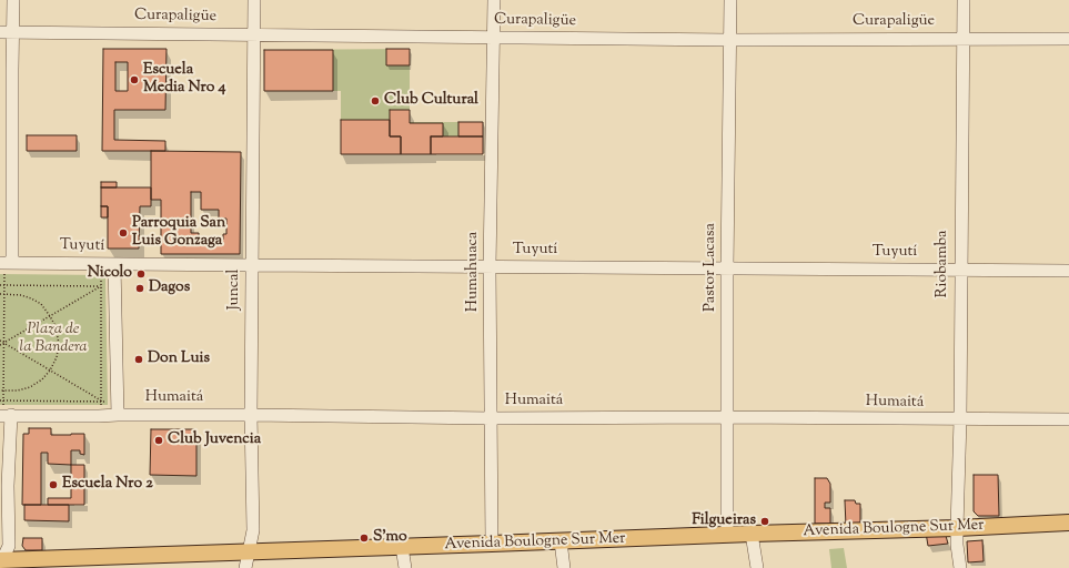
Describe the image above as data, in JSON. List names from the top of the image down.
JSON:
{
  "streets": {
    "main road": ["Avenida Boulogne Sur Mer"],
    "street": [
      "Curapaligüe",
      "Tuyutí",
      "Riobamba",
      "Pastor Lacasa",
      "Humahuaca",
      "Juncal",
      "Humaitá"
    ]
  },
  "crossings": [
    ["Curapaligüe", "Riobamba"],
    ["Curapaligüe", "Pastor Lacasa"],
    ["Curapaligüe", "Humahuaca"],
    ["Curapaligüe", "Juncal"],
    ["Tuyutí", "Riobamba"],
    ["Tuyutí", "Pastor Lacasa"],
    ["Tuyutí", "Humahuaca"],
    ["Tuyutí", "Juncal"],
    ["Riobamba", "Humaitá"],
    ["Riobamba", "Avenida Boulogne Sur Mer"],
    ["Pastor Lacasa", "Humaitá"],
    ["Pastor Lacasa", "Avenida Boulogne Sur Mer"],
    ["Humahuaca", "Humaitá"],
    ["Humahuaca", "Avenida Boulogne Sur Mer"],
    ["Juncal", "Humaitá"],
    ["Juncal", "Avenida Boulogne Sur Mer"]
  ],
  "parks": ["Plaza de la Bandera"],
  "places": [
    "Escuela Media Nro 4",
    "Club Cultural",
    "Parroquia San Luis Gonzaga",
    "Nicolo",
    "Dagos",
    "Don Luis",
    "Club Juvencia",
    "Escuela Nro 2",
    "Filgueiras",
    "S'mo"
  ]
}
